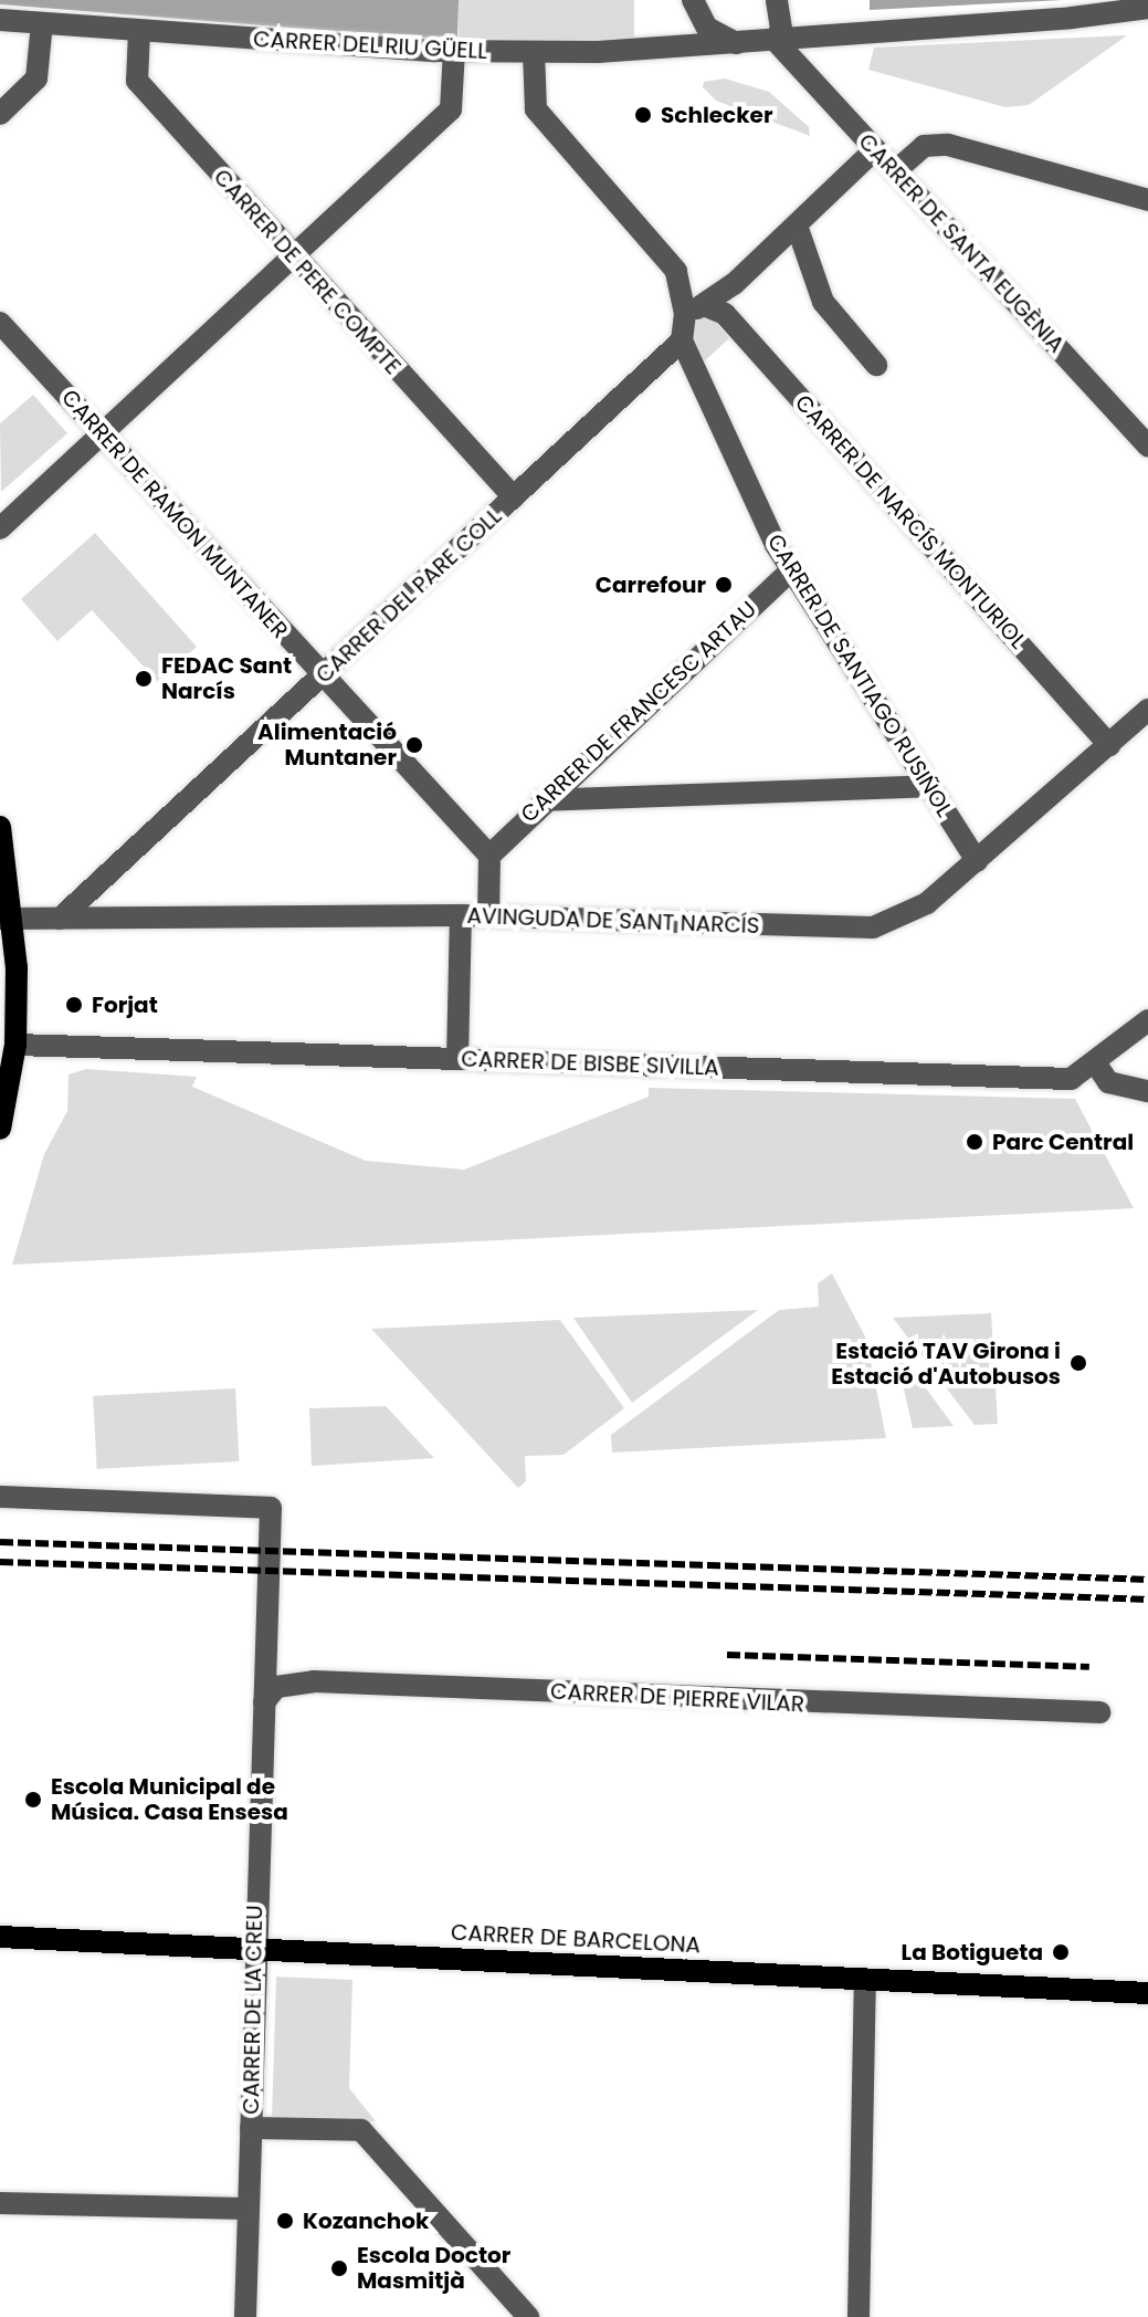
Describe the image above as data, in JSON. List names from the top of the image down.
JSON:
{
  "streets": {
    "main road": ["CARRER DE BARCELONA"],
    "street": [
      "CARRER DEL RIU GÜELL",
      "CARRER DE SANTA EUGÈNIA",
      "CARRER DE PERE COMPTE",
      "CARRER DE RAMON MUNTANER",
      "CARRER DE NARCÍS MONTURIOL",
      "CARRER DEL PARE COLL",
      "CARRER DE SANTIAGO RUSIÑOL",
      "CARRER DE FRANCESC ARTAU",
      "AVINGUDA DE SANT NARCÍS",
      "CARRER DE BISBE SIVILLA",
      "CARRER DE PIERRE VILAR",
      "CARRER DE LA CREU"
    ]
  },
  "crossings": [
    ["CARRER DEL RIU GÜELL", "CARRER DE SANTA EUGÈNIA"],
    ["CARRER DEL RIU GÜELL", "CARRER DE PERE COMPTE"],
    ["CARRER DE PERE COMPTE", "CARRER DEL PARE COLL"],
    ["CARRER DE RAMON MUNTANER", "CARRER DEL PARE COLL"],
    ["CARRER DE RAMON MUNTANER", "CARRER DE FRANCESC ARTAU"],
    ["CARRER DE NARCÍS MONTURIOL", "AVINGUDA DE SANT NARCÍS"],
    ["CARRER DEL PARE COLL", "CARRER DE SANTIAGO RUSIÑOL"],
    ["CARRER DEL PARE COLL", "AVINGUDA DE SANT NARCÍS"],
    ["CARRER DE SANTIAGO RUSIÑOL", "CARRER DE FRANCESC ARTAU"],
    ["CARRER DE SANTIAGO RUSIÑOL", "AVINGUDA DE SANT NARCÍS"],
    ["CARRER DE PIERRE VILAR", "CARRER DE LA CREU"],
    ["CARRER DE BARCELONA", "CARRER DE LA CREU"]
  ],
  "places": [
    "Schlecker",
    "Carrefour",
    "FEDAC Sant Narcís",
    "Alimentació Muntaner",
    "Forjat",
    "Parc Central",
    "Estació TAV Girona i Estació d'Autobusos",
    "Escola Municipal de Música. Casa Ensesa",
    "La Botigueta",
    "Kozanchok",
    "Escola Doctor Masmitjà"
  ]
}
